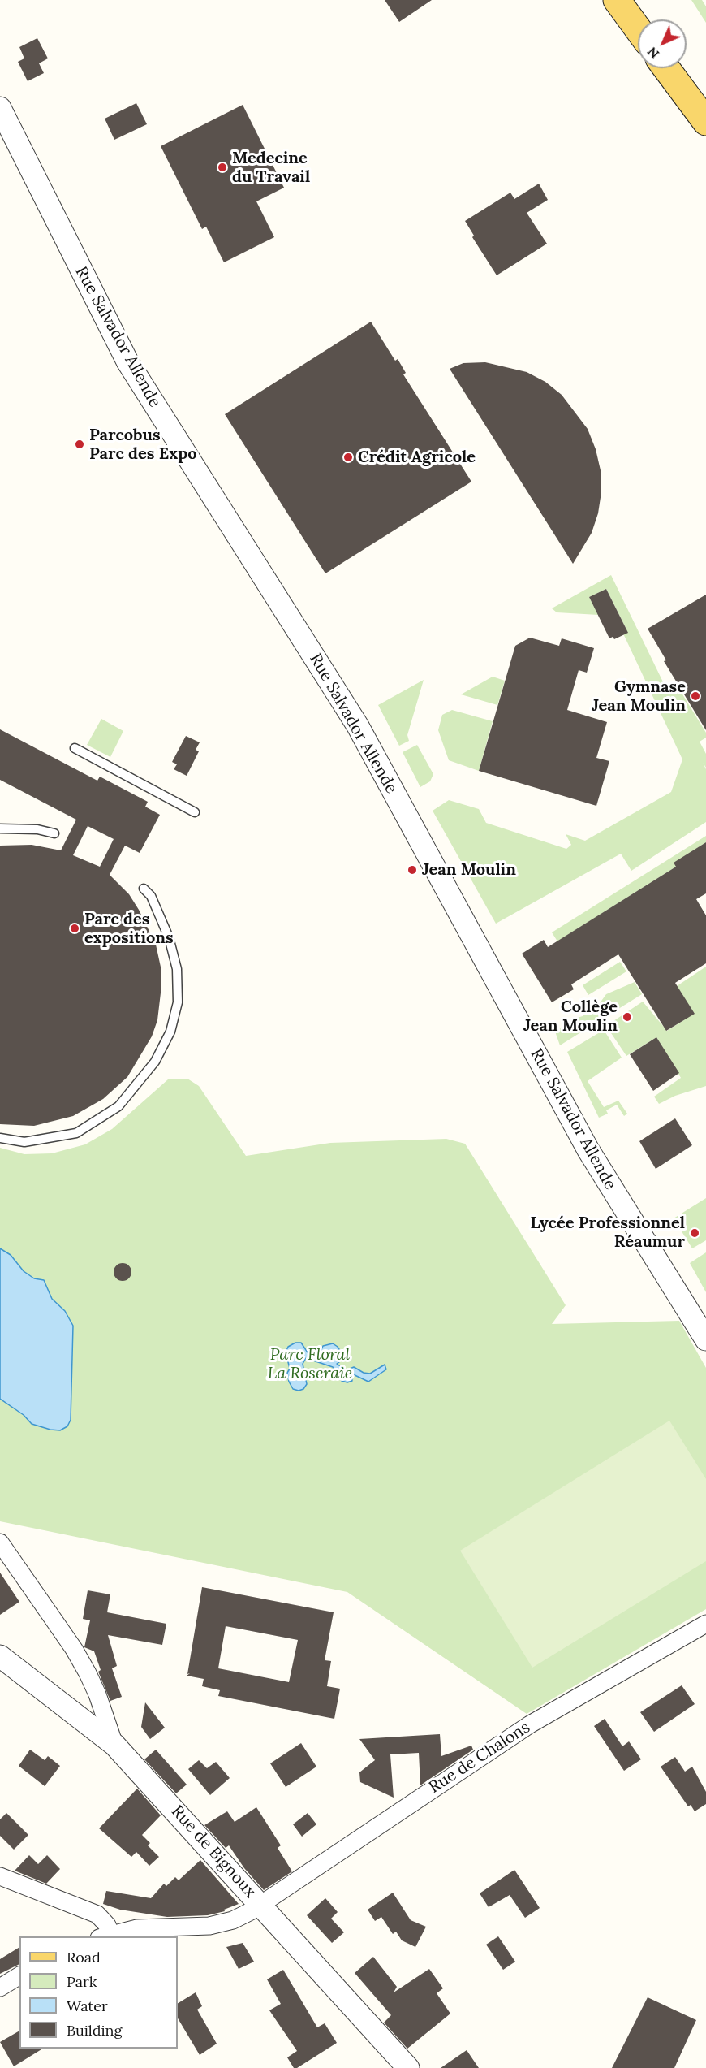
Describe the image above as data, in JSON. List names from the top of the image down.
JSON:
{
  "streets": {
    "street": ["Rue Salvador Allende", "Rue de Chalons", "Rue de Bignoux"]
  },
  "crossings": [
    ["Rue de Chalons", "Rue de Bignoux"]
  ],
  "parks": ["Parc Floral La Roseraie"],
  "places": [
    "Medecine du Travail",
    "Parcobus Parc des Expo",
    "Crédit Agricole",
    "Gymnase Jean Moulin",
    "Jean Moulin",
    "Parc des expositions",
    "Collège Jean Moulin",
    "Lycée Professionnel Réaumur"
  ],
  "legend": [
    "Road",
    "Park",
    "Water",
    "Building"
  ],
  "north": "bottom left"
}
